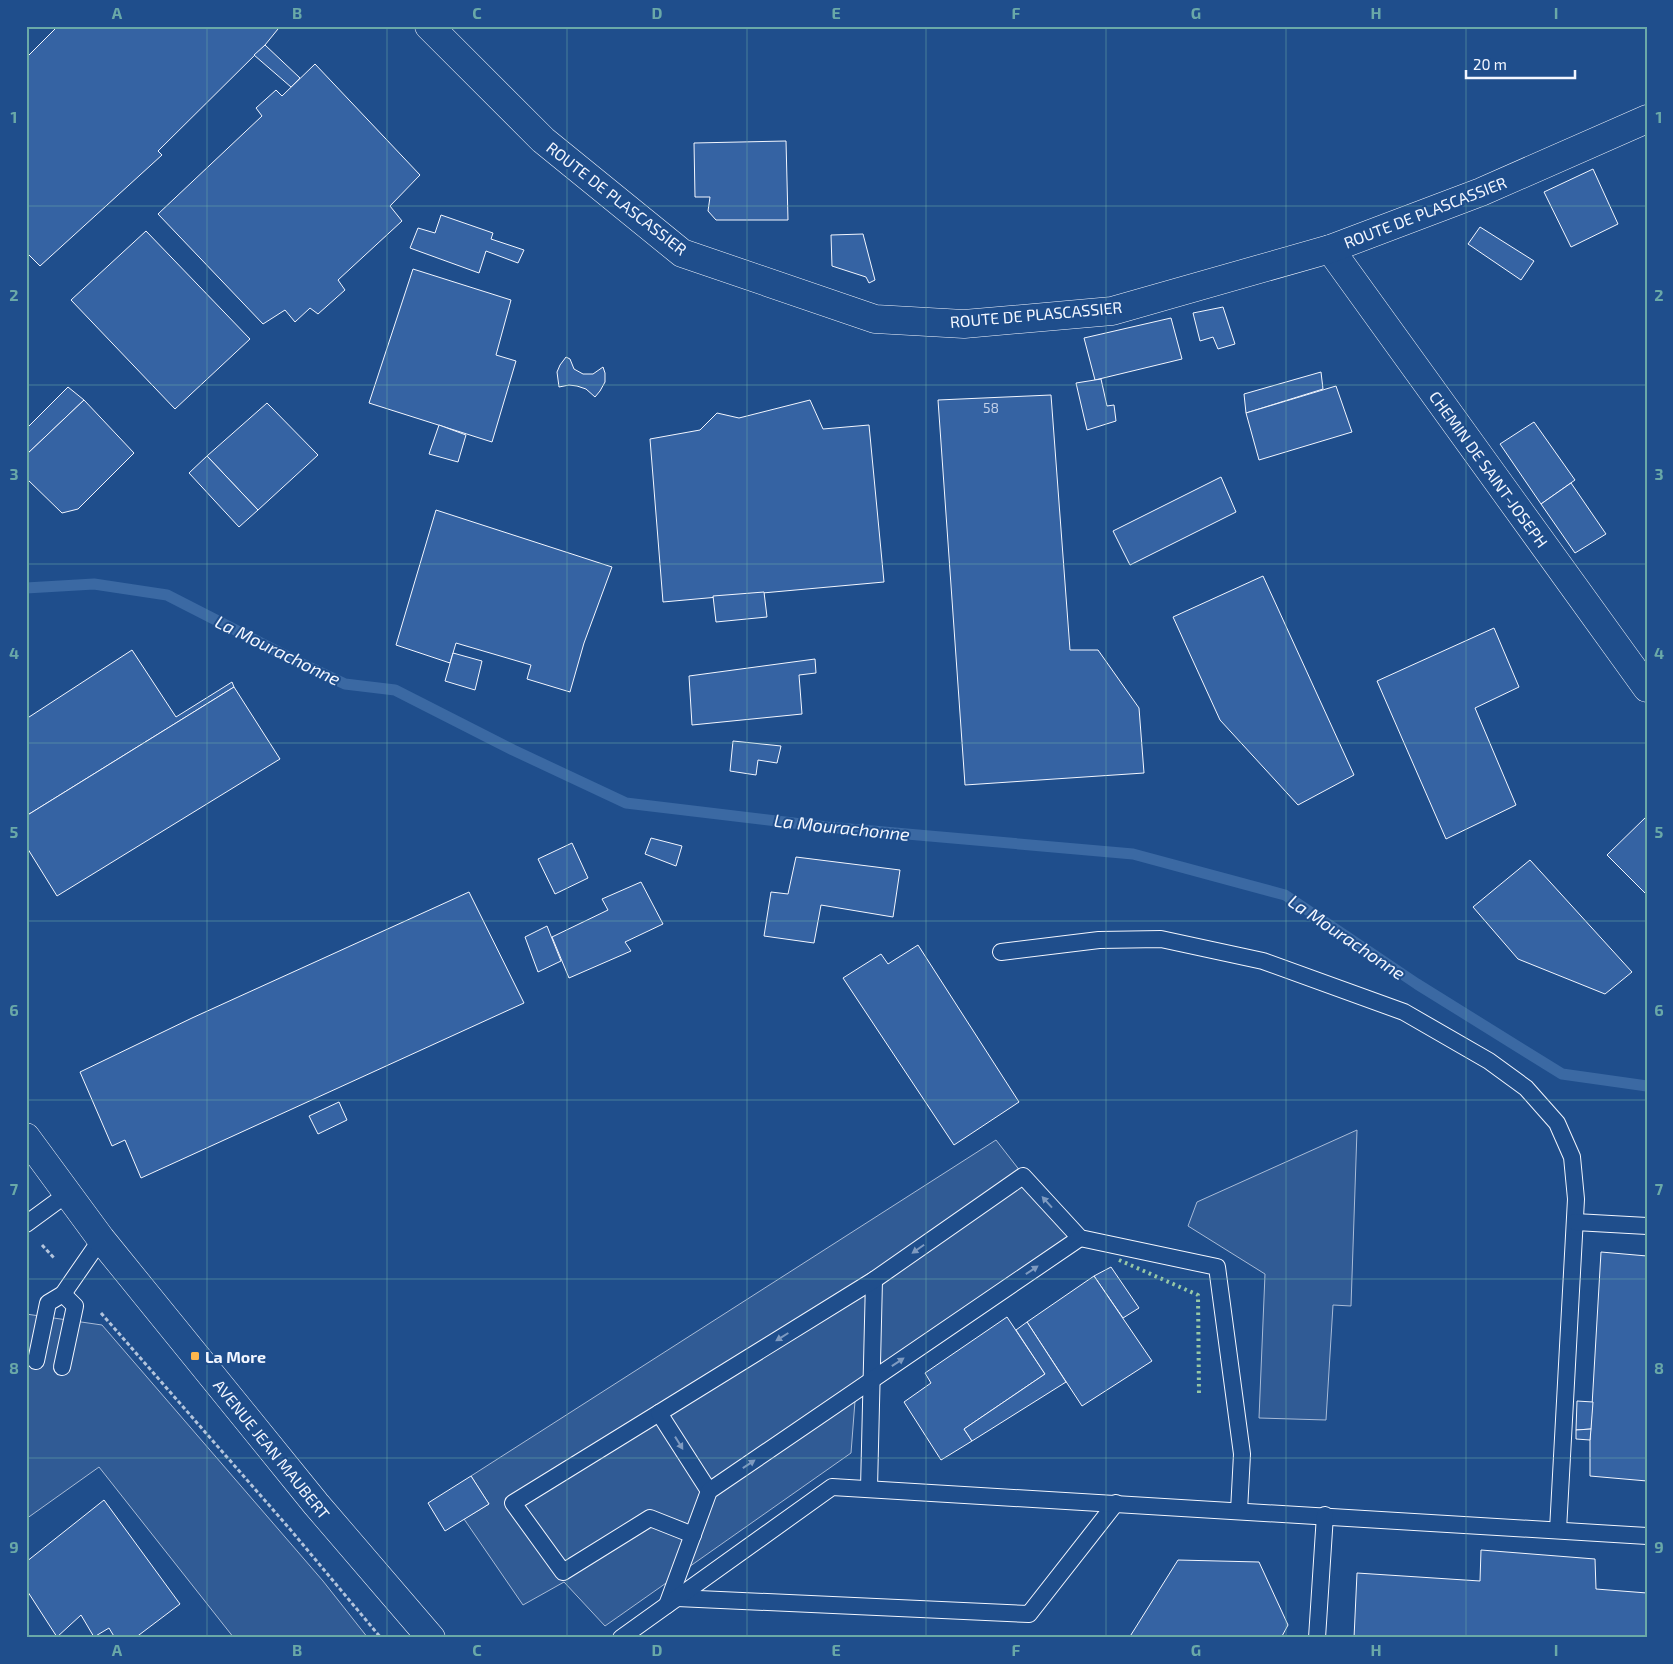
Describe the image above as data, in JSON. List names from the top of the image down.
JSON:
{
  "streets": {
    "street": ["ROUTE DE PLASCASSIER", "CHEMIN DE SAINT-JOSEPH", "AVENUE JEAN MAUBERT"]
  },
  "crossings": [
    ["ROUTE DE PLASCASSIER", "CHEMIN DE SAINT-JOSEPH"]
  ],
  "water": ["La Mourachonne"],
  "places": {
    "transit": ["La More"]
  },
  "house_numbers": ["58"],
  "scale_bar": "20 m",
  "grid": {
    "columns": [
      "A",
      "B",
      "C",
      "D",
      "E",
      "F",
      "G",
      "H",
      "I"
    ],
    "rows": [
      "1",
      "2",
      "3",
      "4",
      "5",
      "6",
      "7",
      "8",
      "9"
    ]
  }
}
